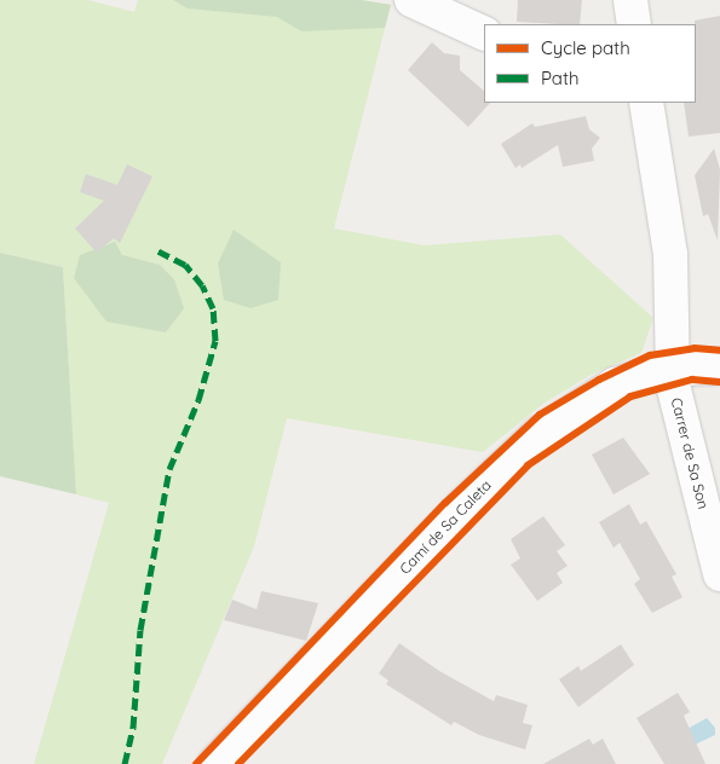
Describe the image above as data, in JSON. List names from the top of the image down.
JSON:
{
  "streets": {
    "street": ["Carrer de Sa Son", "Camí de Sa Caleta"]
  },
  "crossings": [
    ["Carrer de Sa Son", "Camí de Sa Caleta"]
  ],
  "legend": ["Cycle path", "Path"]
}
